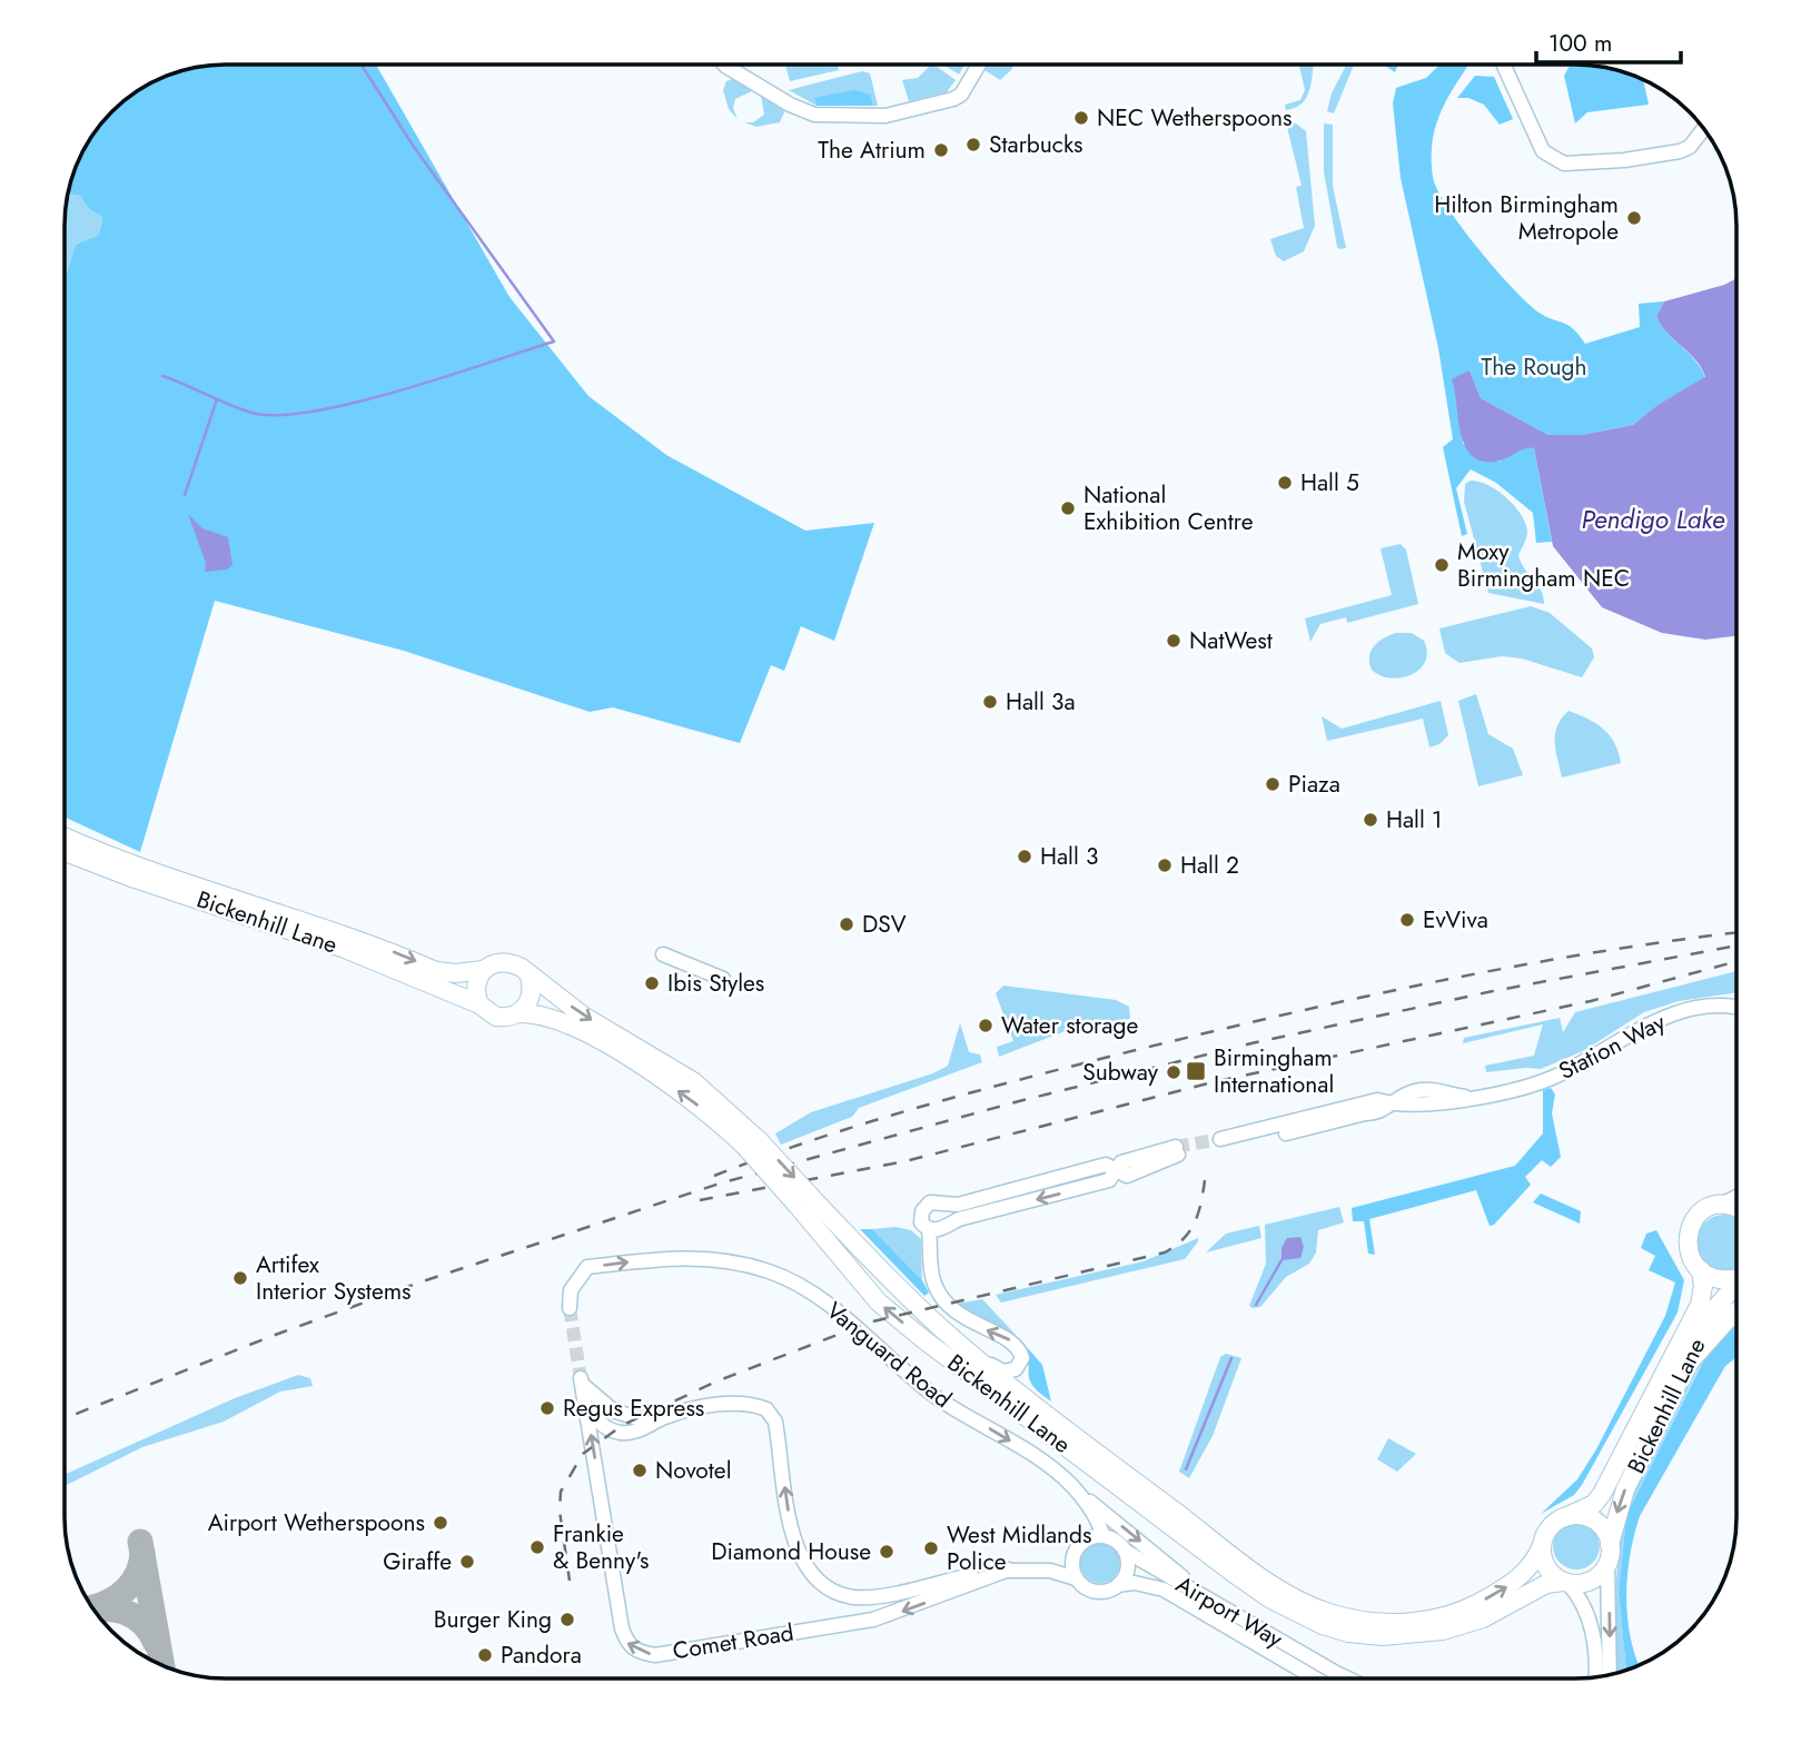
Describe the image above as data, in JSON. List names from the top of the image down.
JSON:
{
  "streets": {
    "main road": ["Bickenhill Lane"],
    "street": [
      "Station Way",
      "Vanguard Road",
      "Airport Way",
      "Comet Road"
    ]
  },
  "crossings": [
    ["Vanguard Road", "Airport Way"]
  ],
  "one_way": ["Vanguard Road"],
  "water": ["Pendigo Lake"],
  "parks": ["The Rough"],
  "places": {
    "other": [
      "NEC Wetherspoons",
      "Starbucks",
      "The Atrium",
      "Hilton Birmingham Metropole",
      "Hall 5",
      "National Exhibition Centre",
      "Moxy Birmingham NEC",
      "NatWest",
      "Hall 3a",
      "Piaza",
      "Hall 1",
      "Hall 3",
      "Hall 2",
      "EvViva",
      "DSV",
      "Ibis Styles",
      "Water storage",
      "Subway",
      "Artifex Interior Systems",
      "Regus Express",
      "Novotel",
      "Airport Wetherspoons",
      "Frankie & Benny's",
      "West Midlands Police",
      "Diamond House",
      "Giraffe",
      "Burger King",
      "Pandora"
    ],
    "transit": ["Birmingham International"]
  },
  "scale_bar": "100 m"
}
